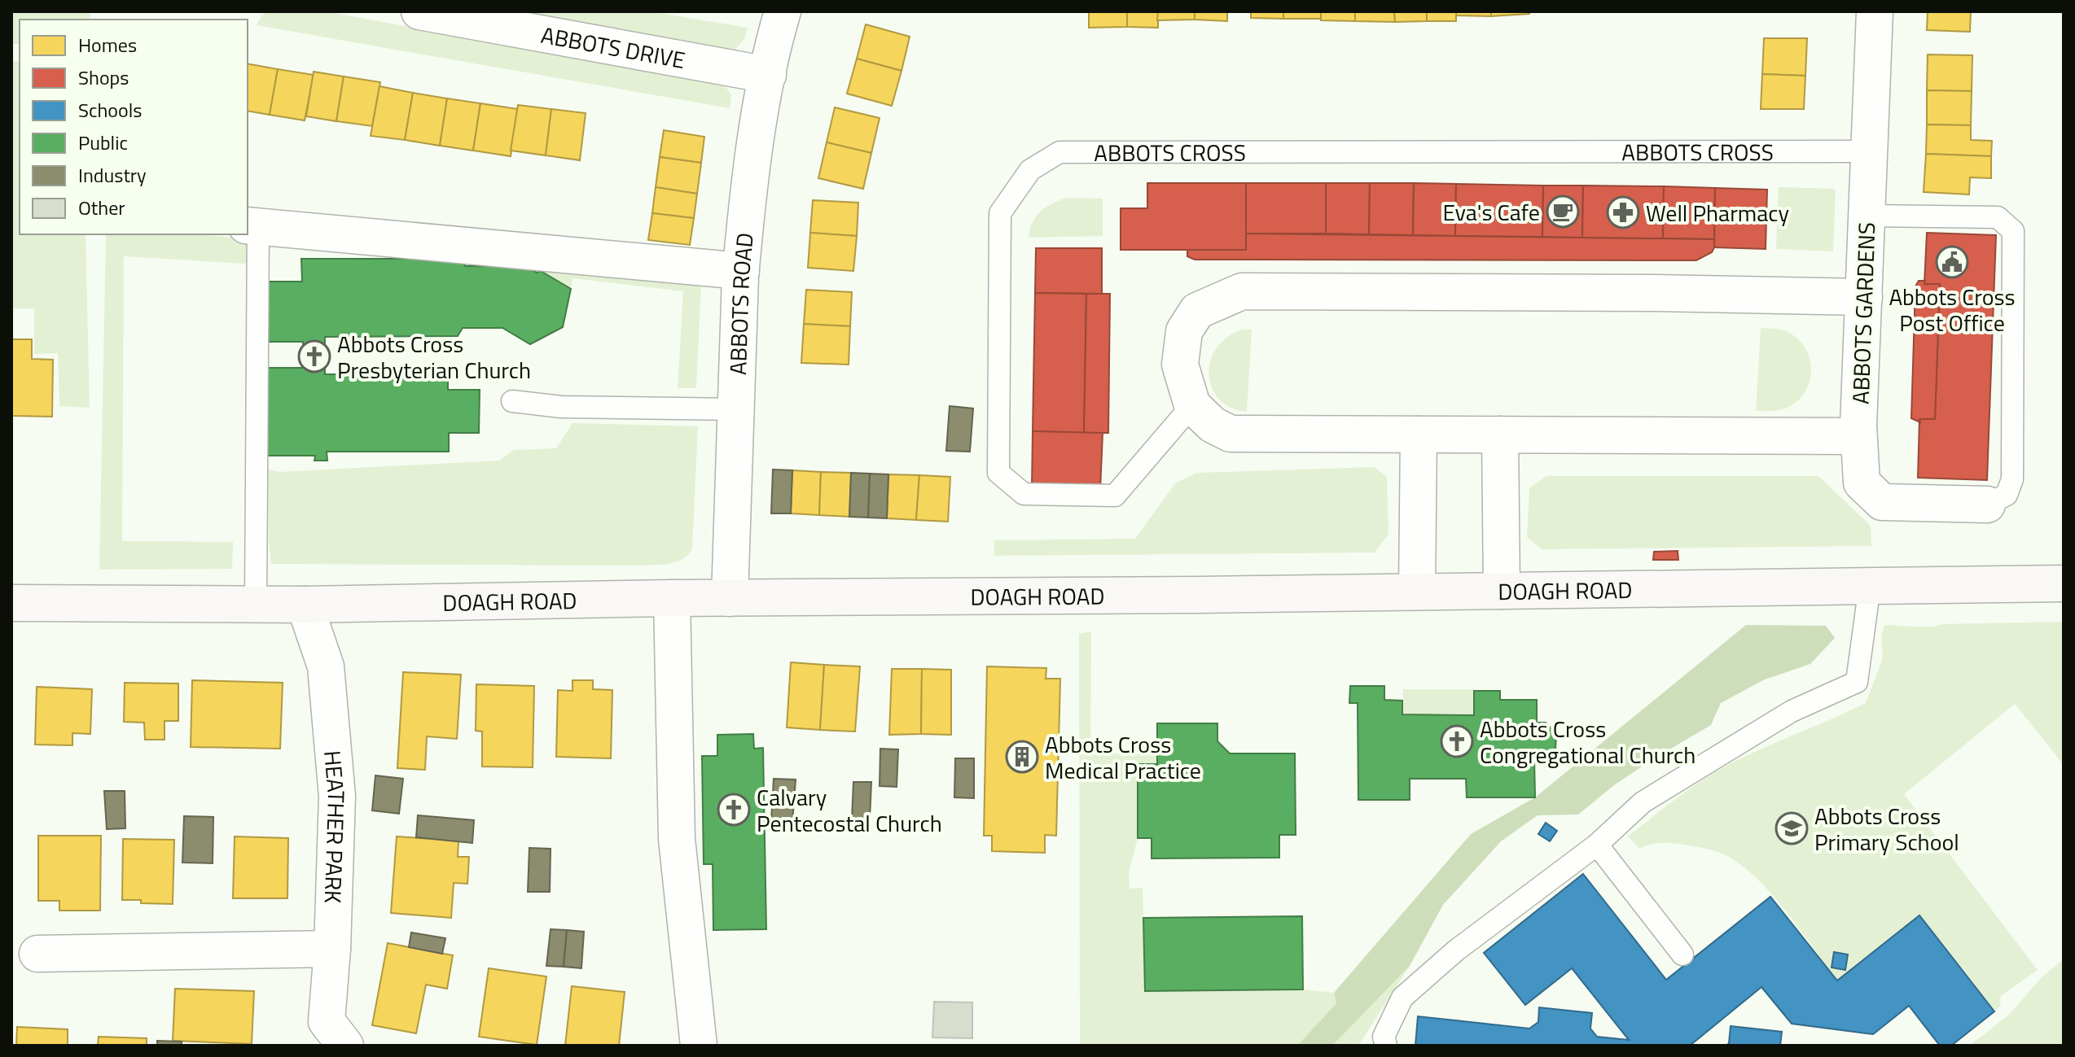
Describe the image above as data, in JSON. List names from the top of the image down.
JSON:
{
  "streets": {
    "main road": ["DOAGH ROAD"],
    "street": [
      "ABBOTS DRIVE",
      "ABBOTS ROAD",
      "ABBOTS GARDENS",
      "HEATHER PARK"
    ],
    "lane": ["ABBOTS CROSS"]
  },
  "crossings": [
    ["ABBOTS DRIVE", "ABBOTS ROAD"],
    ["ABBOTS CROSS", "ABBOTS GARDENS"],
    ["ABBOTS ROAD", "DOAGH ROAD"],
    ["DOAGH ROAD", "HEATHER PARK"]
  ],
  "places": {
    "cafe": ["Eva's Cafe"],
    "pharmacy": ["Well Pharmacy"],
    "public building": ["Abbots Cross Post Office"],
    "church": ["Abbots Cross Presbyterian Church", "Abbots Cross Congregational Church", "Calvary Pentecostal Church"],
    "building": ["Abbots Cross Medical Practice"],
    "school or university": ["Abbots Cross Primary School"]
  },
  "legend": [
    "Homes",
    "Shops",
    "Schools",
    "Public",
    "Industry",
    "Other"
  ]
}
